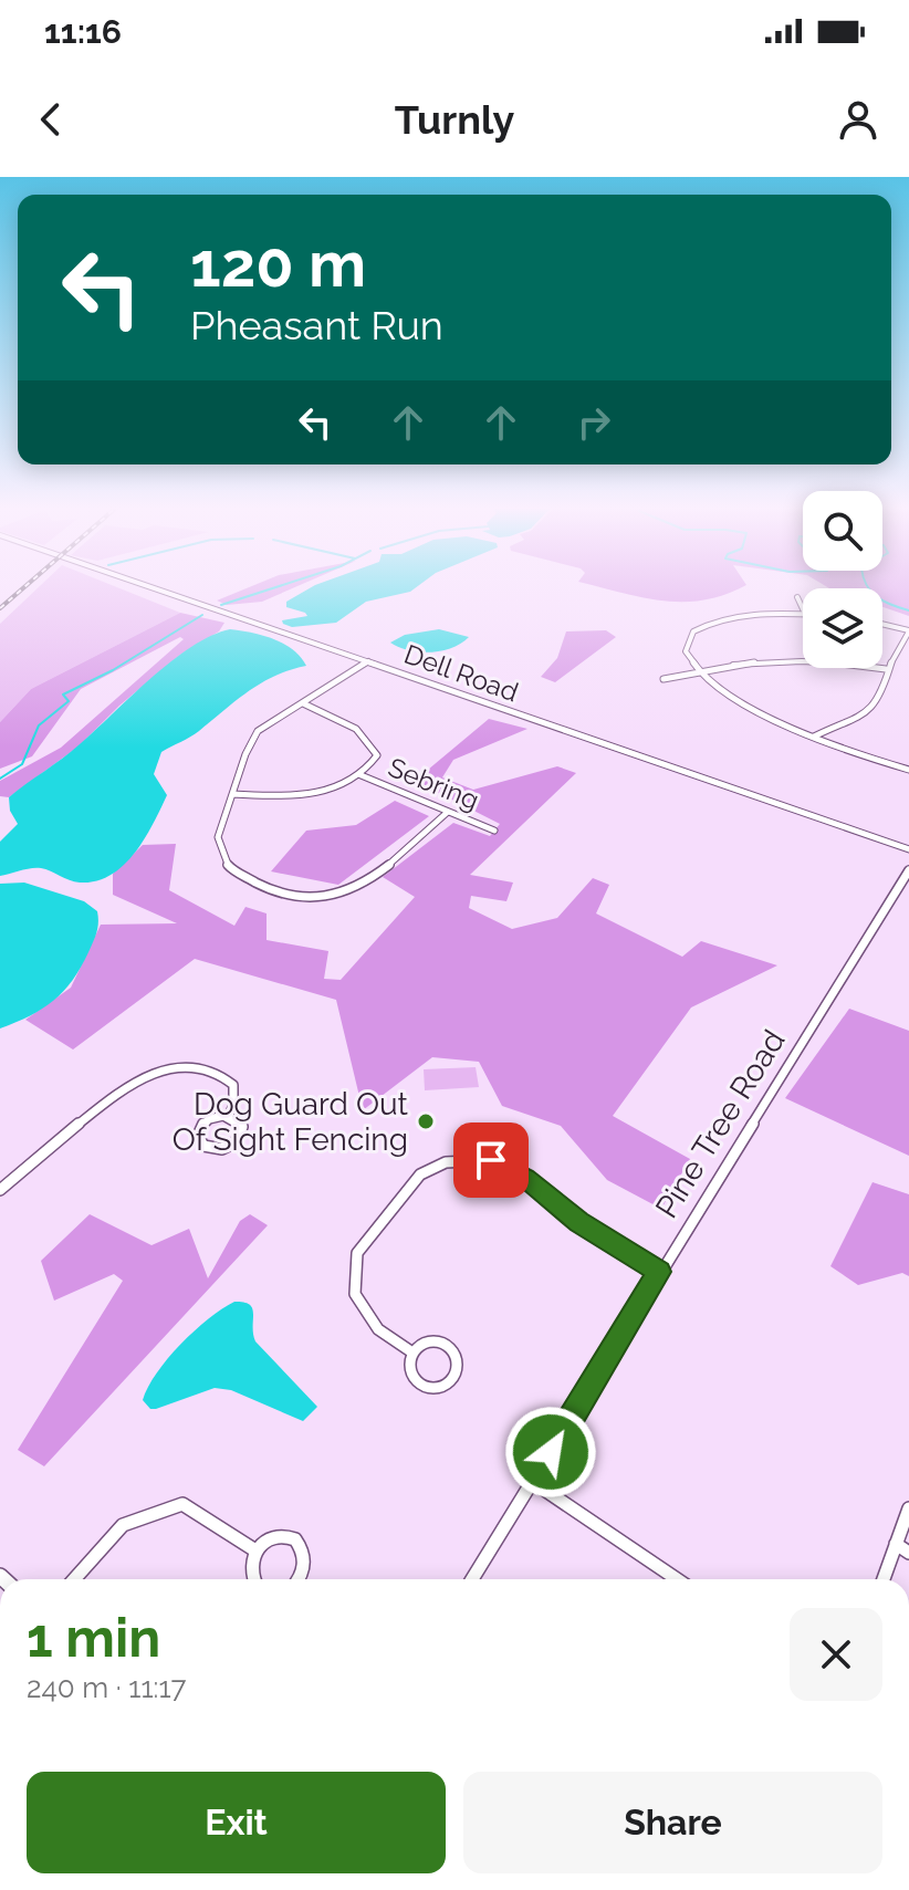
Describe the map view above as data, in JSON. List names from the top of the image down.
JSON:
{
  "streets": {
    "street": ["Dell Road", "Sebring", "Pine Tree Road"]
  },
  "places": ["Dog Guard Out Of Sight Fencing"],
  "page": {
    "status": "11:16",
    "header": "Turnly",
    "turn": ["120 m", "Pheasant Run"],
    "heading": ["1 min", "240 m · 11:17"],
    "buttons": ["Exit", "Share"]
  }
}
